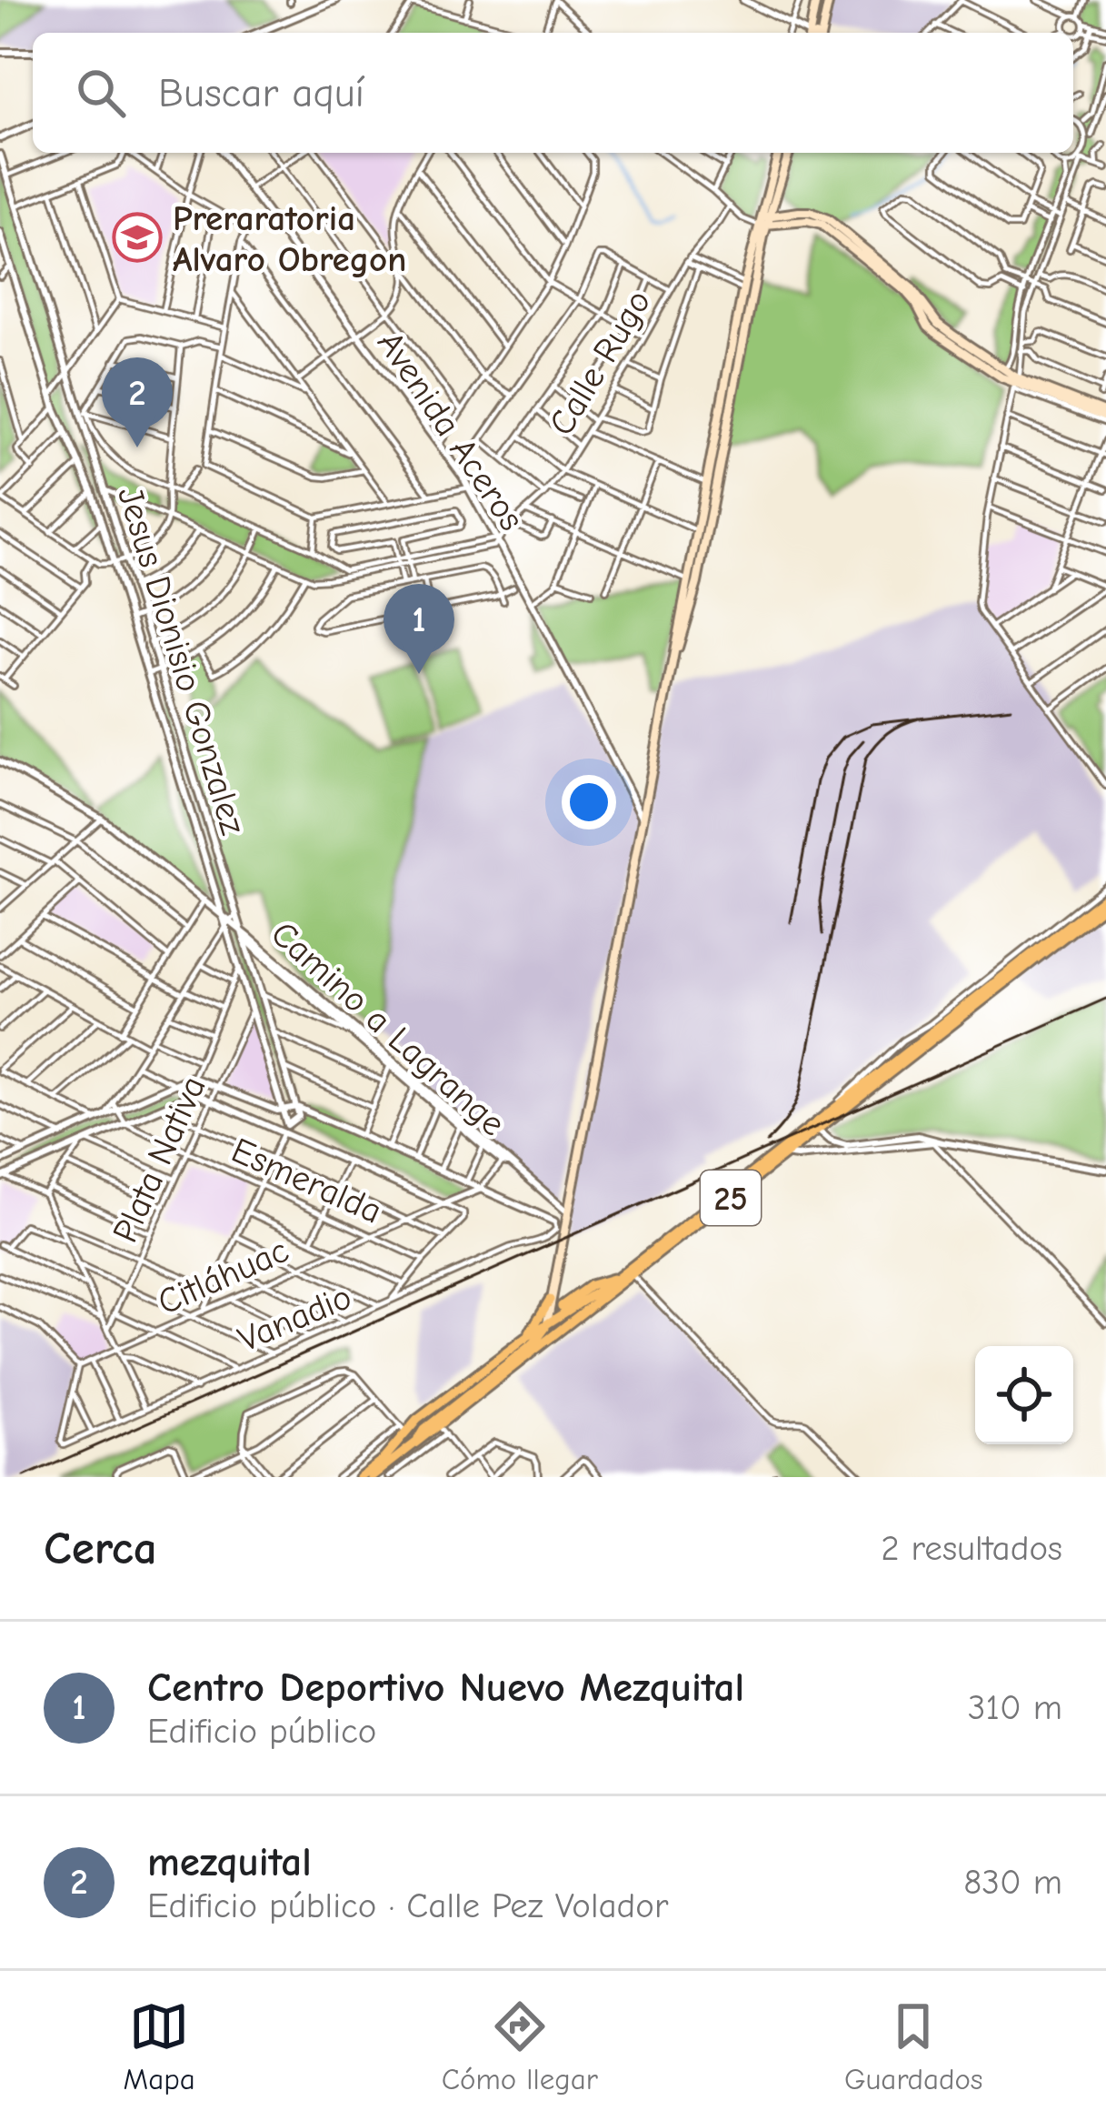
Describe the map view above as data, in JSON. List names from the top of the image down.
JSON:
{
  "streets": {
    "main road": ["25"],
    "street": [
      "Calle Rugo",
      "Avenida Aceros",
      "Jesus Dionisio Gonzalez",
      "Camino a Lagrange",
      "Plata Nativa",
      "Esmeralda",
      "Citláhuac",
      "Vanadio"
    ]
  },
  "crossings": [
    ["Calle Rugo", "Avenida Aceros"],
    ["Jesus Dionisio Gonzalez", "Camino a Lagrange"],
    ["Plata Nativa", "Esmeralda"],
    ["Esmeralda", "Citláhuac"]
  ],
  "places": {
    "school or university": ["Preraratoria Alvaro Obregon"]
  },
  "page": {
    "search": "Buscar aquí",
    "pins": ["2", "1"],
    "heading": ["Cerca", "2 resultados"],
    "list": [
      {
        "mark": "1",
        "name": "Centro Deportivo Nuevo Mezquital",
        "note": "Edificio público",
        "value": "310 m"
      },
      {
        "mark": "2",
        "name": "mezquital",
        "note": "Edificio público · Calle Pez Volador",
        "value": "830 m"
      }
    ],
    "nav": ["Mapa", "Cómo llegar", "Guardados"]
  }
}
